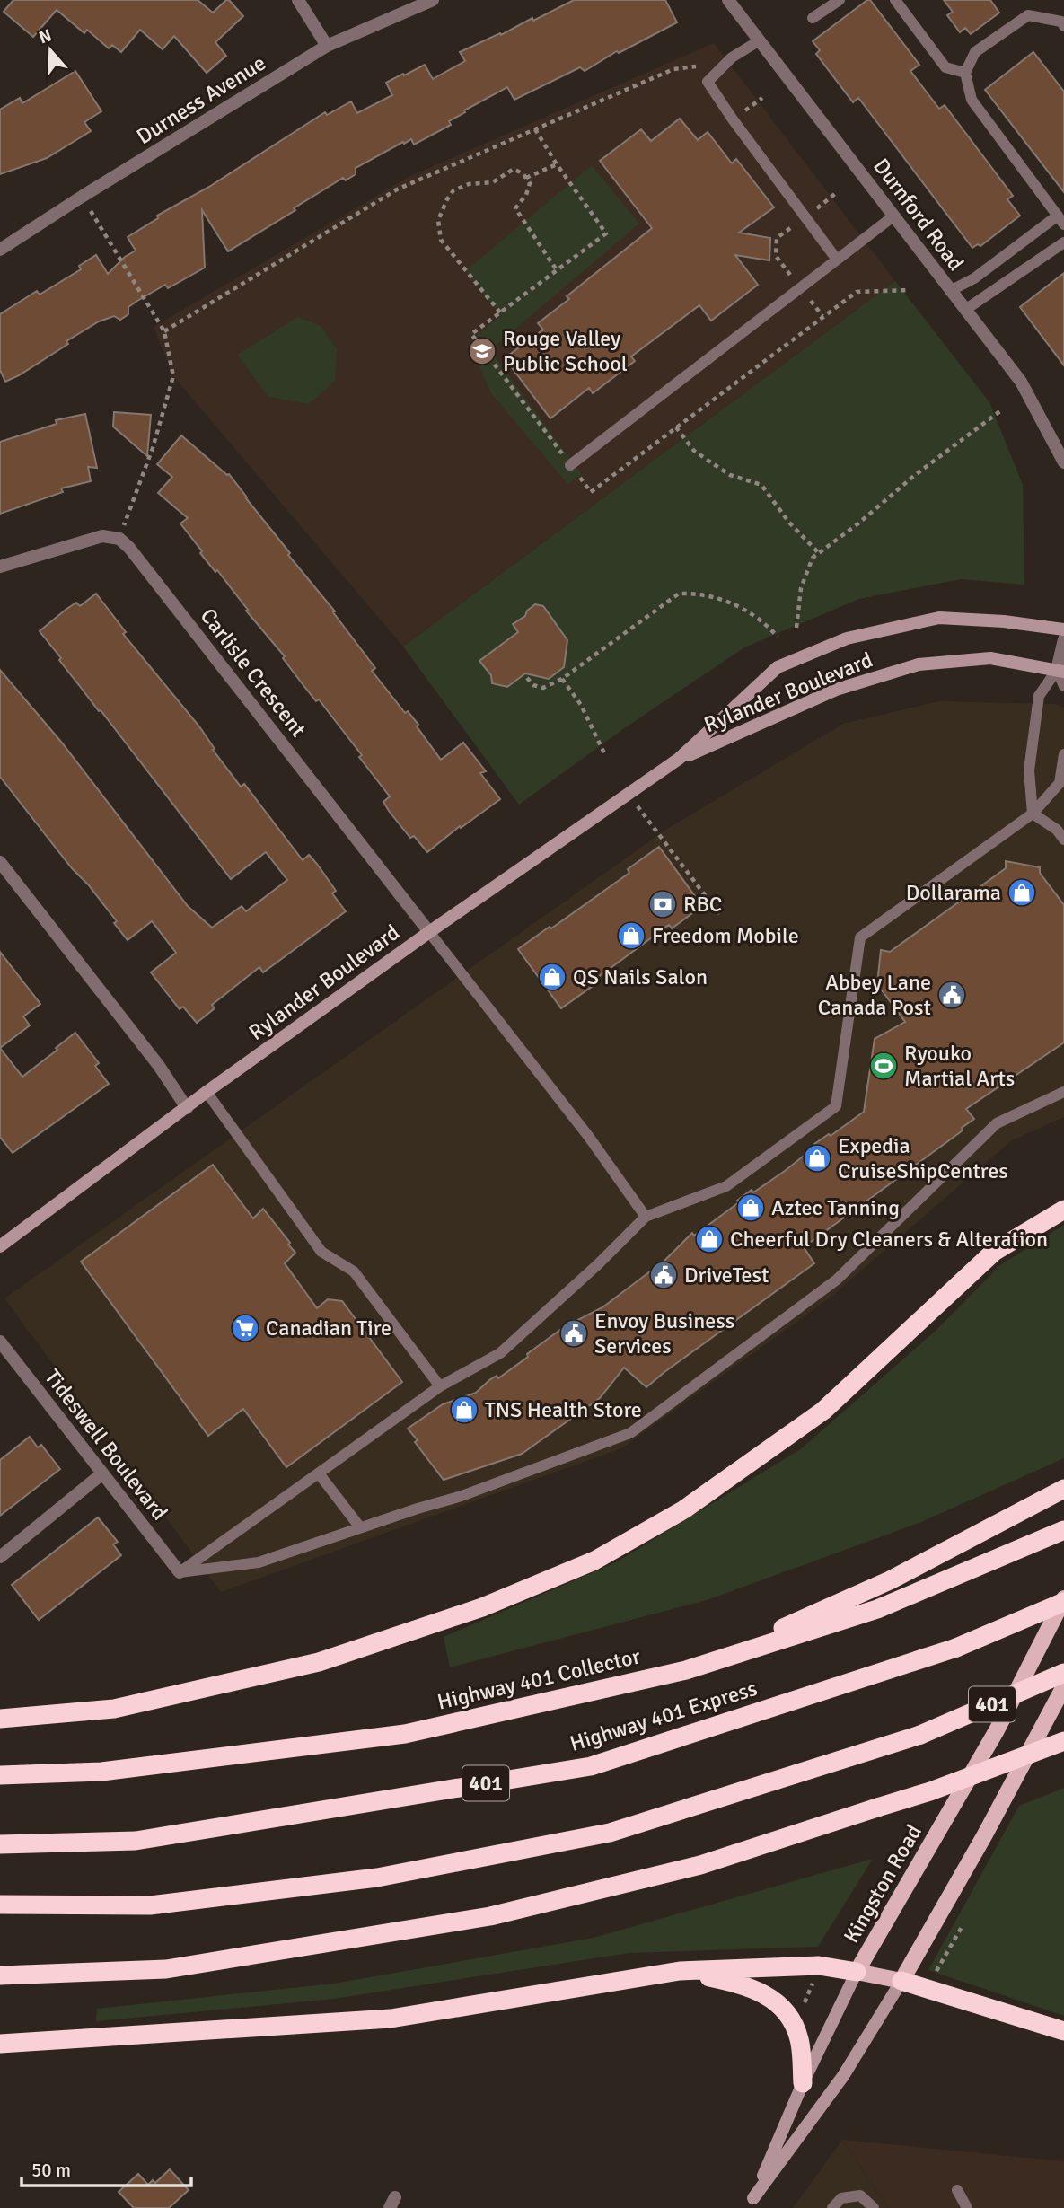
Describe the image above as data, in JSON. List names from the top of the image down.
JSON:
{
  "streets": {
    "highway": ["Highway 401 Collector", "401", "Highway 401 Express"],
    "main road": ["Kingston Road"],
    "street": [
      "Durness Avenue",
      "Durnford Road",
      "Carlisle Crescent",
      "Rylander Boulevard",
      "Tideswell Boulevard"
    ]
  },
  "crossings": [
    ["Carlisle Crescent", "Rylander Boulevard"],
    ["Highway 401 Express", "Kingston Road"]
  ],
  "places": {
    "school or university": ["Rouge Valley Public School"],
    "shop": [
      "Dollarama",
      "Freedom Mobile",
      "QS Nails Salon",
      "Expedia CruiseShipCentres",
      "Aztec Tanning",
      "Cheerful Dry Cleaners & Alteration",
      "TNS Health Store"
    ],
    "bank": ["RBC"],
    "public building": ["Abbey Lane Canada Post", "DriveTest", "Envoy Business Services"],
    "sports": ["Ryouko Martial Arts"],
    "supermarket": ["Canadian Tire"]
  },
  "scale_bar": "50 m",
  "north": "top"
}
